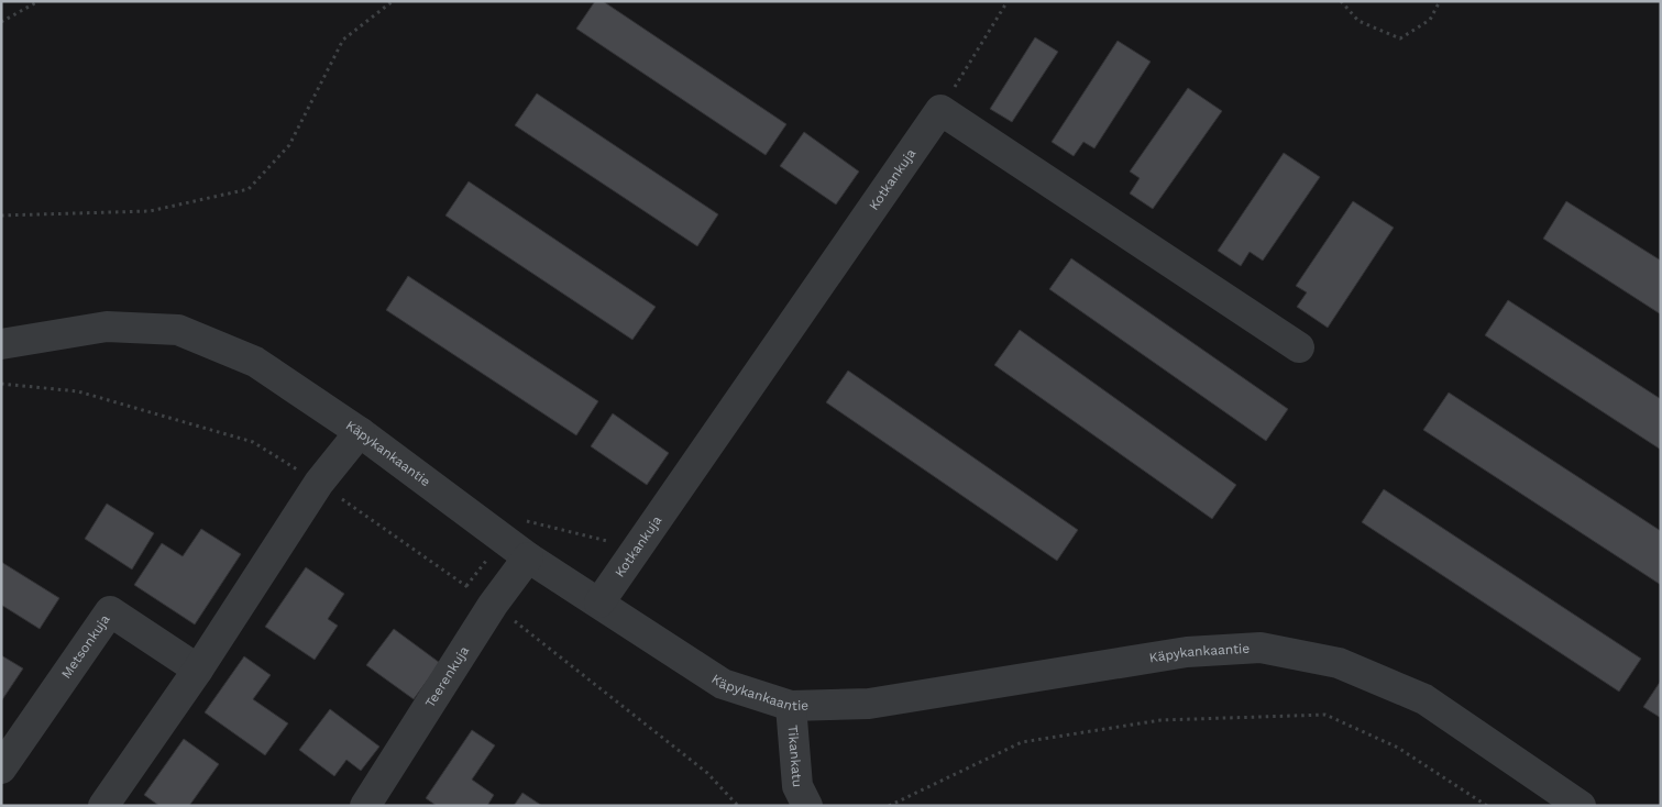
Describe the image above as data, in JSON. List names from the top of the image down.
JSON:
{
  "streets": {
    "street": [
      "Kotkankuja",
      "Käpykankaantie",
      "Metsonkuja",
      "Teerenkuja",
      "Tikankatu"
    ]
  },
  "crossings": [
    ["Kotkankuja", "Käpykankaantie"],
    ["Käpykankaantie", "Teerenkuja"],
    ["Käpykankaantie", "Tikankatu"]
  ]
}
